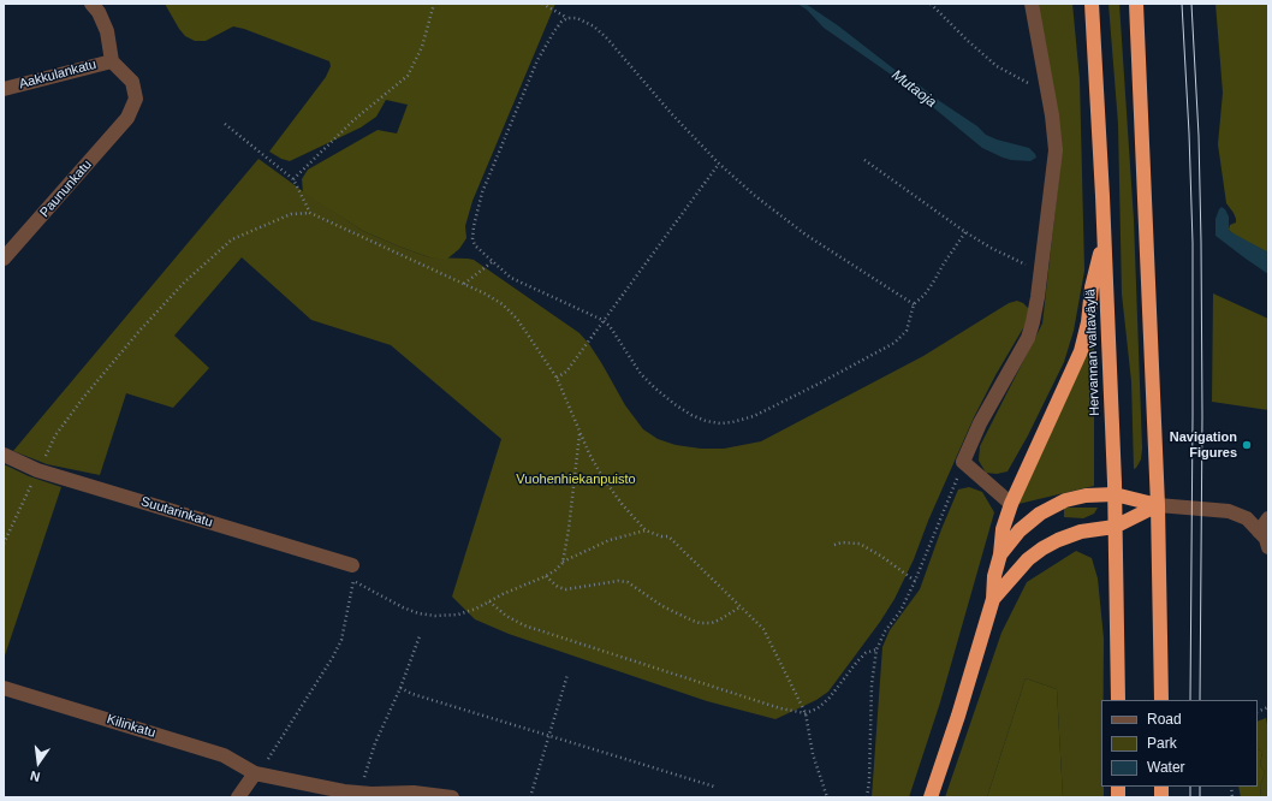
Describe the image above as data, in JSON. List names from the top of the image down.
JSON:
{
  "streets": {
    "highway": ["Hervannan valtaväylä"],
    "street": [
      "Aakkulankatu",
      "Paununkatu",
      "Suutarinkatu",
      "Kilinkatu"
    ]
  },
  "crossings": [
    ["Aakkulankatu", "Paununkatu"]
  ],
  "water": ["Mutaoja"],
  "parks": ["Vuohenhiekanpuisto"],
  "places": ["Navigation Figures"],
  "legend": ["Road", "Park", "Water"],
  "north": "bottom"
}
